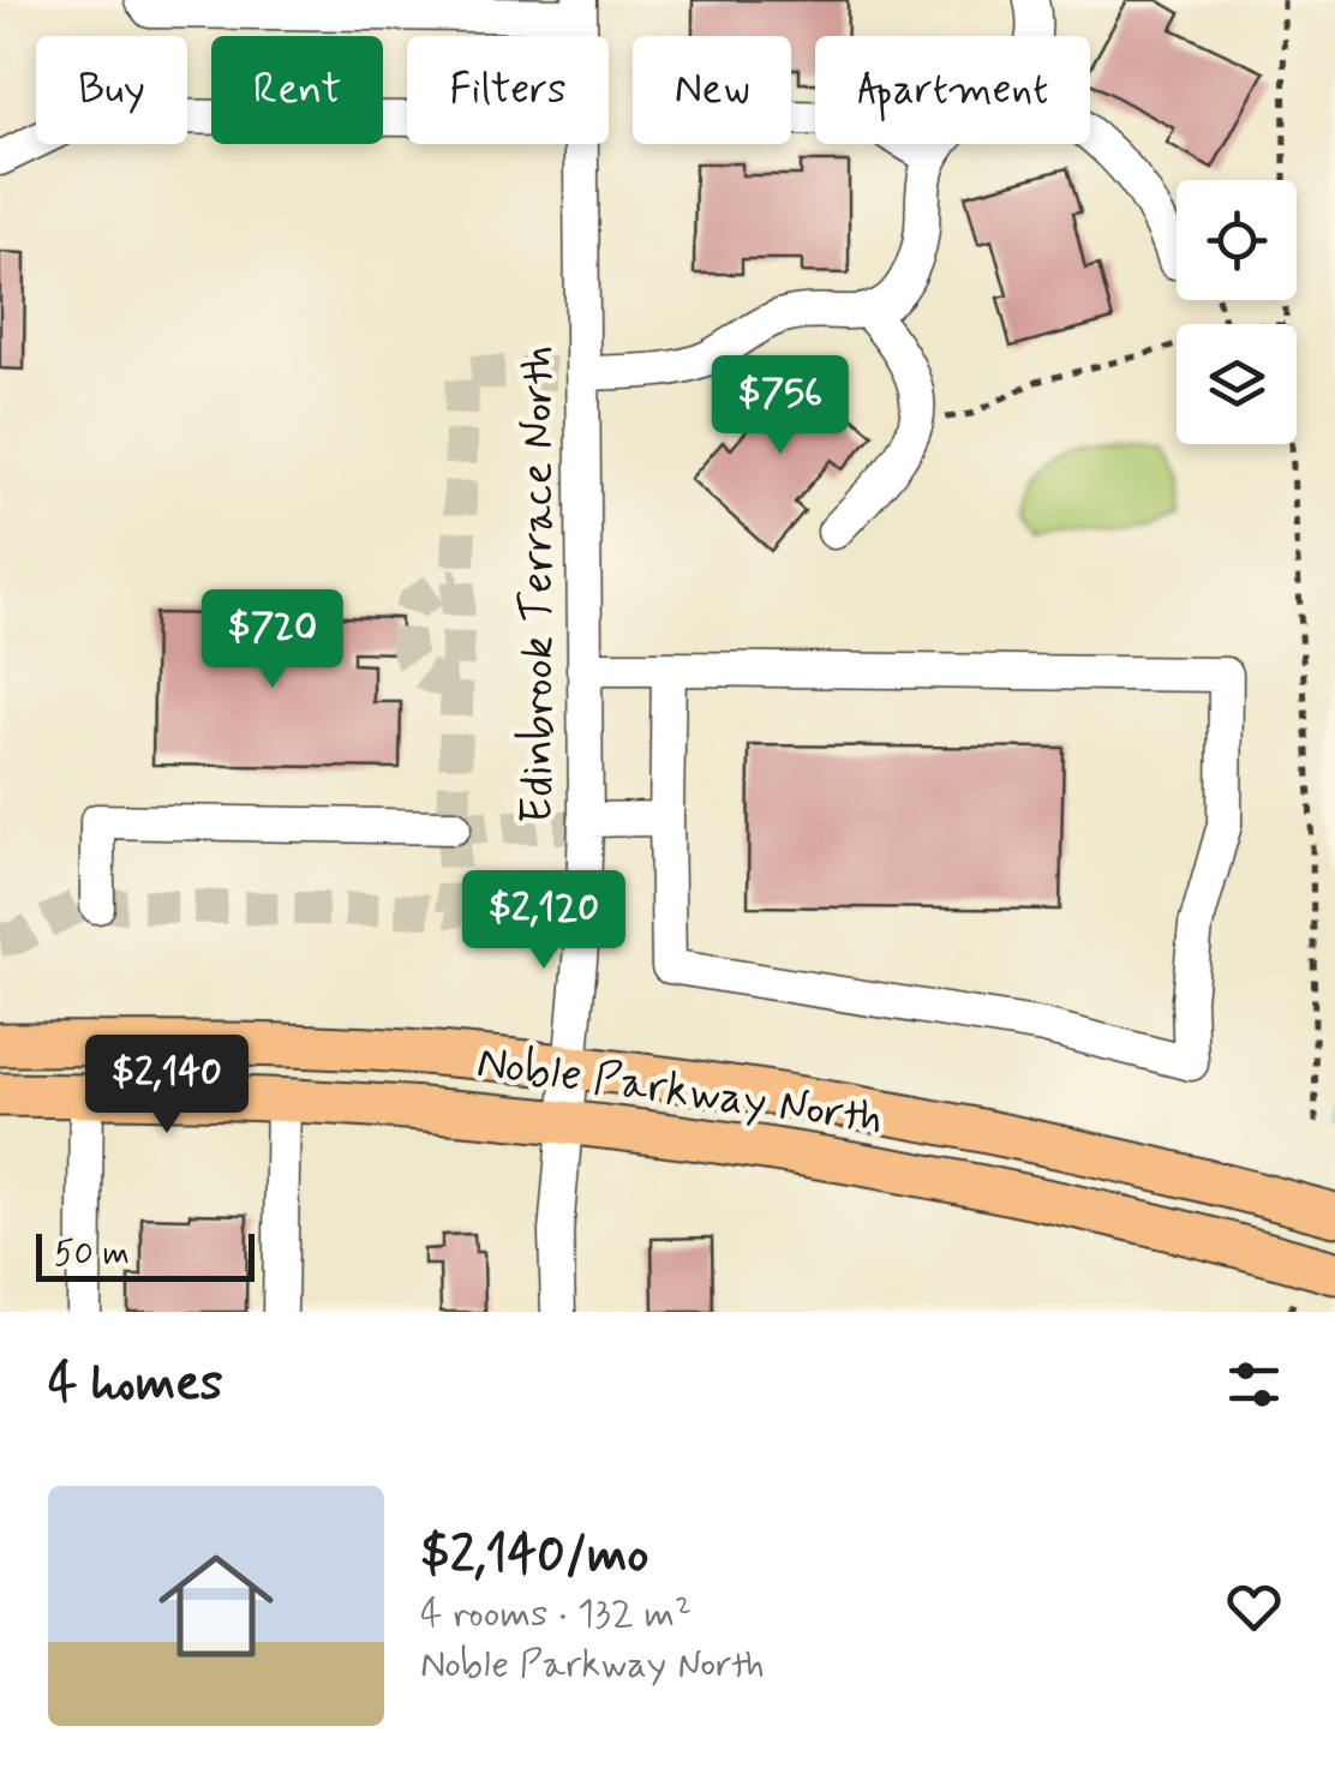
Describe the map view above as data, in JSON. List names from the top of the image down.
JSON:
{
  "streets": {
    "main road": ["Noble Parkway North"],
    "street": ["Edinbrook Terrace North"]
  },
  "crossings": [
    ["Edinbrook Terrace North", "Noble Parkway North"]
  ],
  "scale_bar": "50 m",
  "page": {
    "chip": [
      "Buy",
      "Rent",
      "Filters",
      "New",
      "Apartment"
    ],
    "price": [
      "$756",
      "$720",
      "$2,120",
      "$2,140"
    ],
    "scale": "50 m",
    "heading": "4 homes",
    "list": [
      {
        "name": "$2,140/mo",
        "note": "4 rooms · 132 m² · Noble Parkway North"
      }
    ]
  }
}
